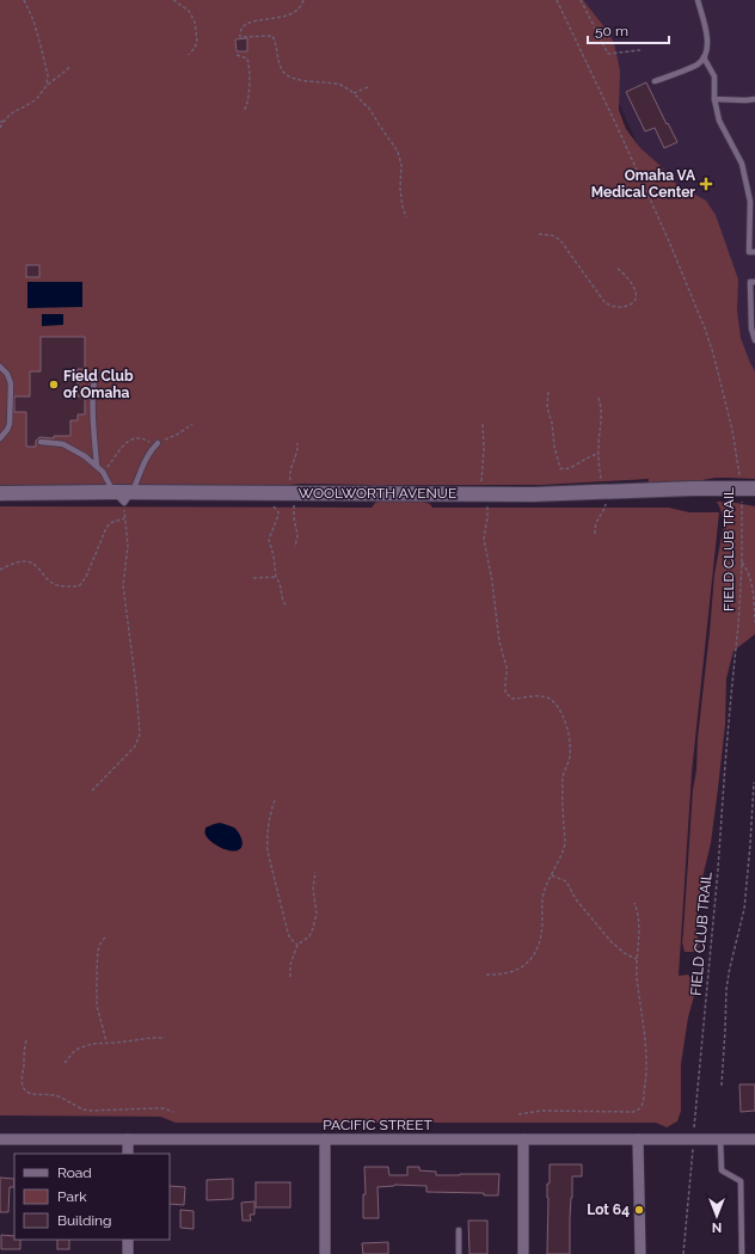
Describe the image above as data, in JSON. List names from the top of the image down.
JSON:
{
  "streets": {
    "street": ["WOOLWORTH AVENUE", "PACIFIC STREET"],
    "path": ["FIELD CLUB TRAIL"]
  },
  "places": {
    "health": ["Omaha VA Medical Center"],
    "other": ["Field Club of Omaha", "Lot 64"]
  },
  "legend": ["Road", "Park", "Building"],
  "scale_bar": "50 m",
  "north": "bottom"
}
